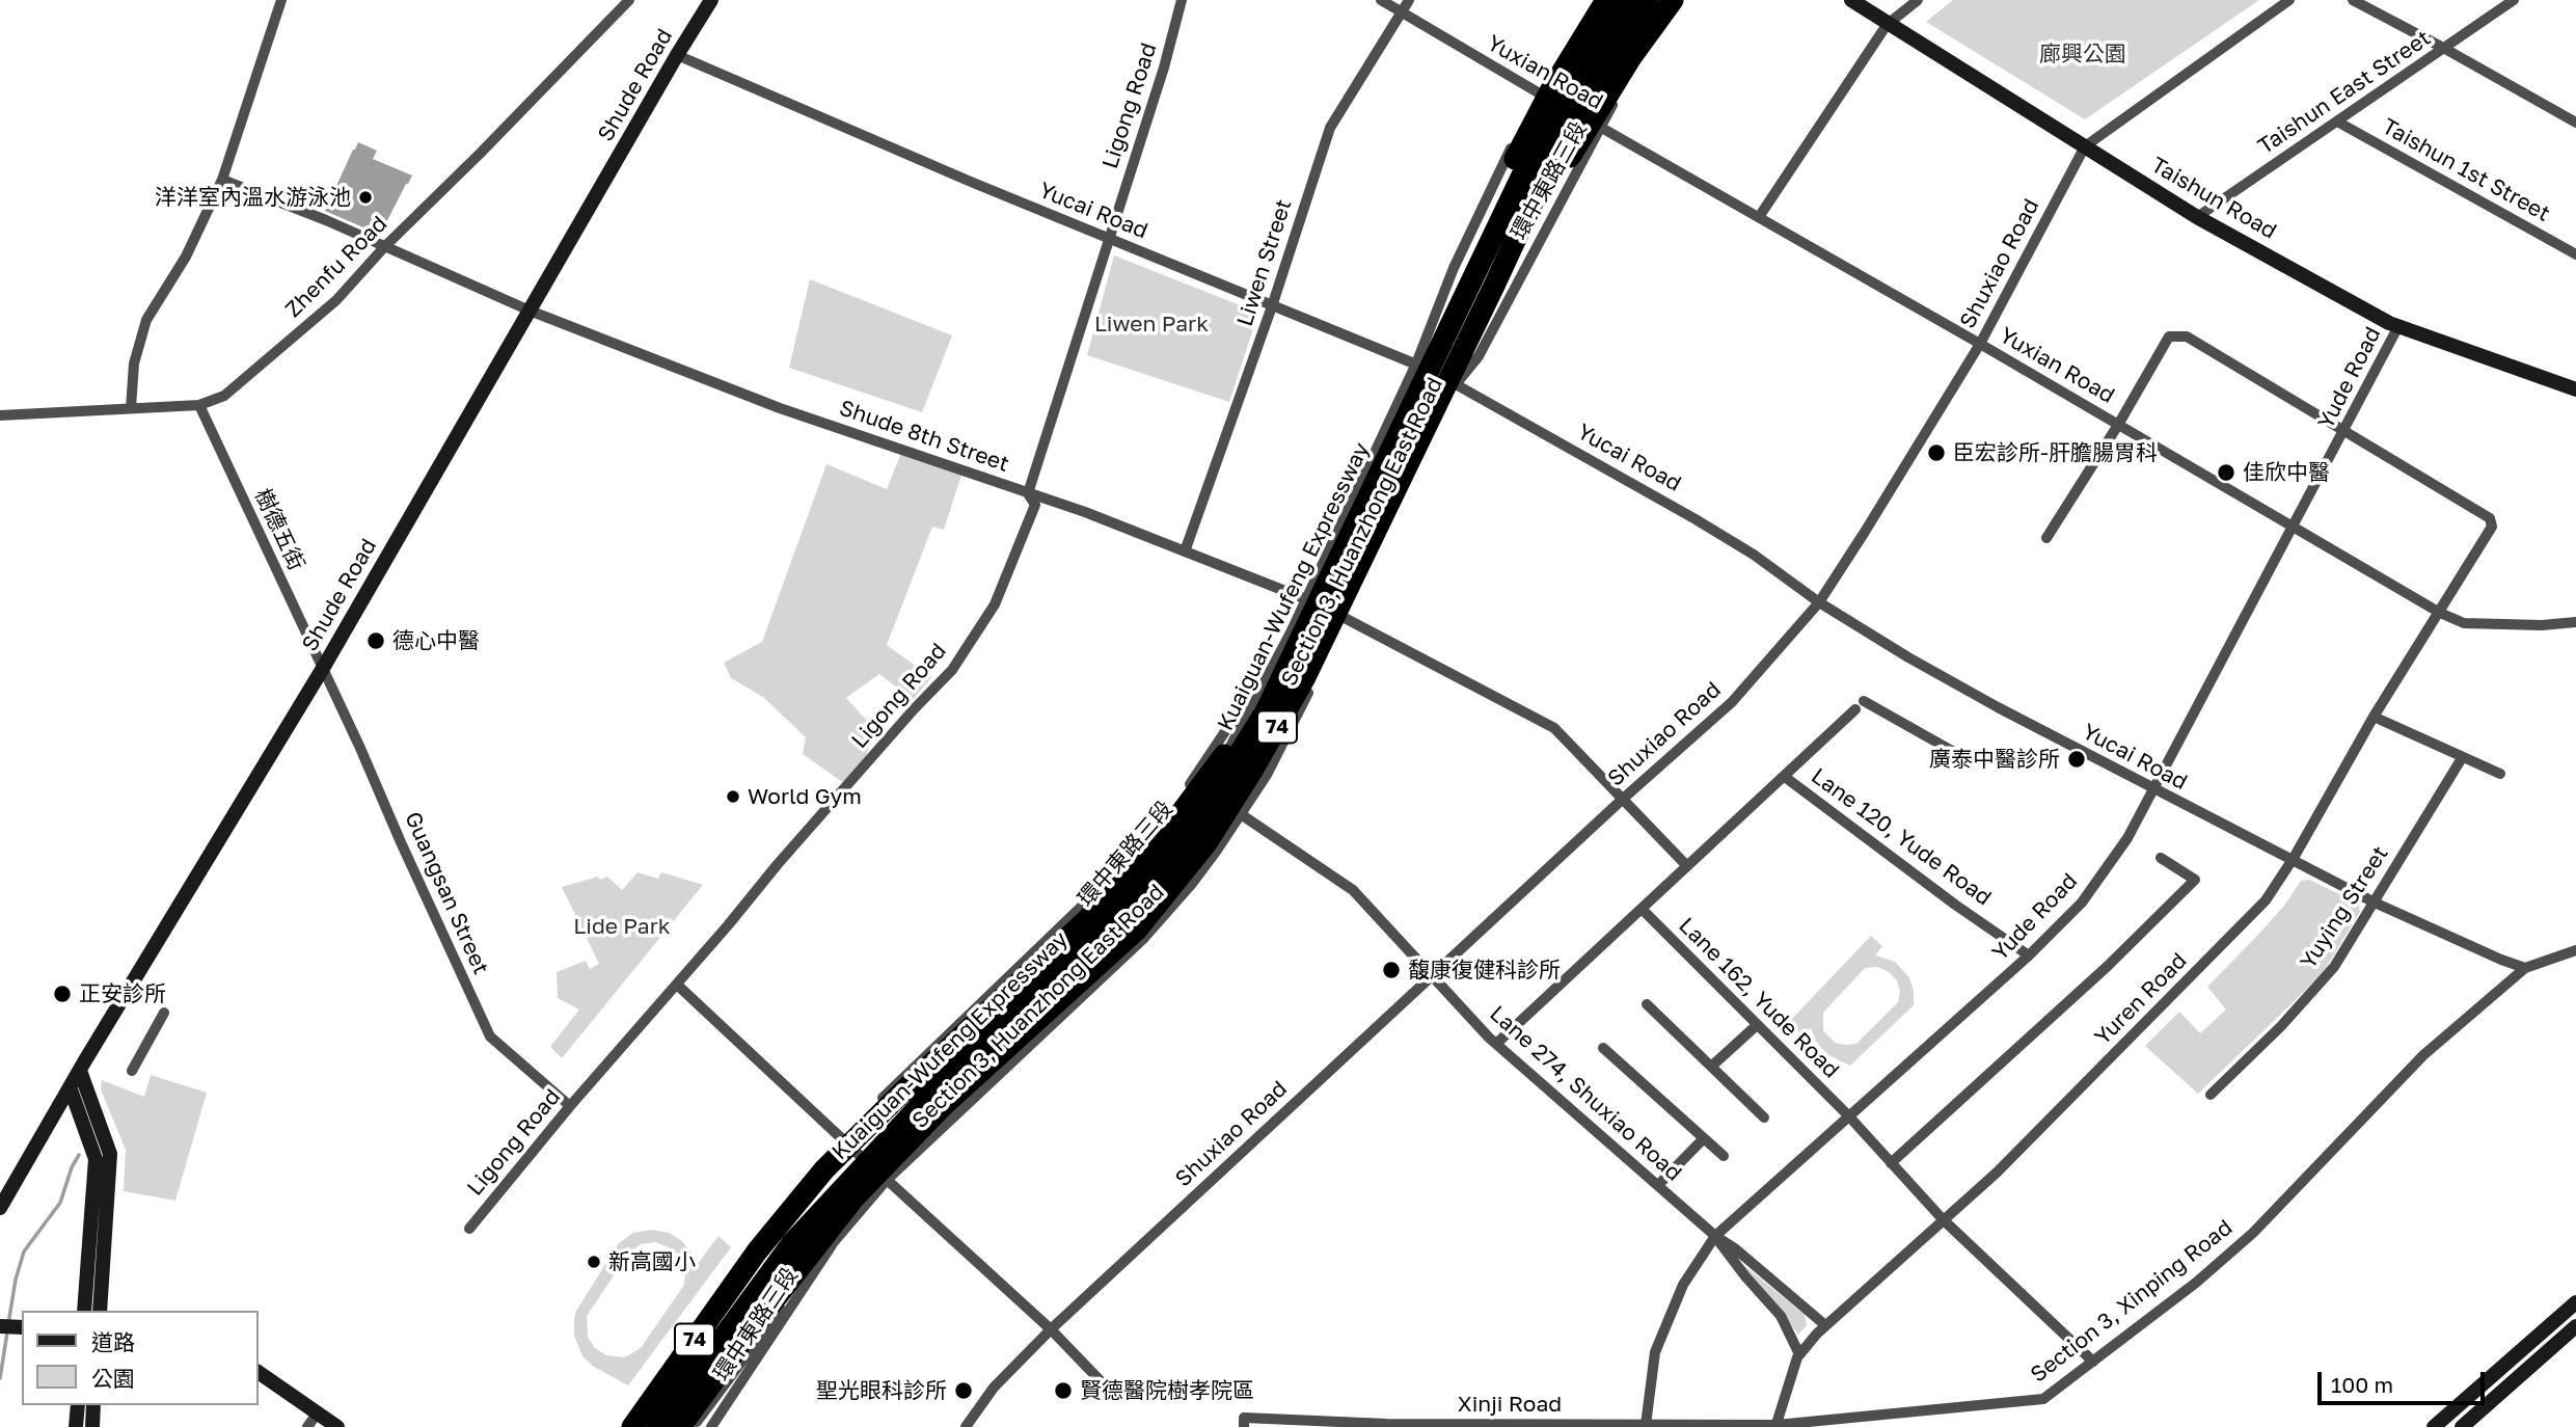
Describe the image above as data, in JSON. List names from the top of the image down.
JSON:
{
  "streets": {
    "highway": ["Kuaiguan-Wufeng Expressway", "74"],
    "street": [
      "Yuxian Road",
      "Shude Road",
      "Taishun East Street",
      "Ligong Road",
      "Taishun 1st Street",
      "環中東路三段",
      "Taishun Road",
      "Yucai Road",
      "Liwen Street",
      "Shuxiao Road",
      "Zhenfu Road",
      "Yude Road",
      "Shude 8th Street",
      "樹德五街",
      "Section 3, Huanzhong East Road",
      "Lane 120, Yude Road",
      "Guangsan Street",
      "Yuying Street",
      "Lane 162, Yude Road",
      "Yuren Road",
      "Lane 274, Shuxiao Road",
      "Section 3, Xinping Road",
      "Xinji Road"
    ]
  },
  "crossings": [
    ["Yuxian Road", "環中東路三段"],
    ["Yuxian Road", "Liwen Street"],
    ["Yuxian Road", "Shuxiao Road"],
    ["Yuxian Road", "Yude Road"],
    ["Yuxian Road", "Section 3, Huanzhong East Road"],
    ["Yuxian Road", "Yuren Road"],
    ["Shude Road", "Yucai Road"],
    ["Shude Road", "Shude 8th Street"],
    ["Shude Road", "樹德五街"],
    ["Shude Road", "Guangsan Street"],
    ["Taishun East Street", "Taishun 1st Street"],
    ["Taishun East Street", "Taishun Road"],
    ["Ligong Road", "Yucai Road"],
    ["Ligong Road", "Shude 8th Street"],
    ["Ligong Road", "Guangsan Street"],
    ["環中東路三段", "Yucai Road"],
    ["環中東路三段", "Shude 8th Street"],
    ["環中東路三段", "Section 3, Huanzhong East Road"],
    ["Taishun Road", "Shuxiao Road"],
    ["Taishun Road", "Yude Road"],
    ["Yucai Road", "Liwen Street"],
    ["Yucai Road", "Shuxiao Road"],
    ["Yucai Road", "Yude Road"],
    ["Yucai Road", "Section 3, Huanzhong East Road"],
    ["Yucai Road", "Yuying Street"],
    ["Yucai Road", "Yuren Road"],
    ["Yucai Road", "Section 3, Xinping Road"],
    ["Liwen Street", "Shude 8th Street"],
    ["Shuxiao Road", "Lane 274, Shuxiao Road"],
    ["Zhenfu Road", "Shude 8th Street"],
    ["Zhenfu Road", "樹德五街"],
    ["Yude Road", "Lane 120, Yude Road"],
    ["Yude Road", "Lane 162, Yude Road"],
    ["Yude Road", "Yuren Road"],
    ["Yude Road", "Lane 274, Shuxiao Road"],
    ["Yude Road", "Xinji Road"],
    ["樹德五街", "Guangsan Street"],
    ["Section 3, Huanzhong East Road", "Kuaiguan-Wufeng Expressway"],
    ["Section 3, Huanzhong East Road", "Lane 274, Shuxiao Road"],
    ["Kuaiguan-Wufeng Expressway", "74"],
    ["Lane 162, Yude Road", "Yuren Road"],
    ["Lane 162, Yude Road", "Section 3, Xinping Road"],
    ["Section 3, Xinping Road", "Xinji Road"]
  ],
  "parks": ["廊興公園", "Liwen Park", "Lide Park"],
  "places": [
    "洋洋室內溫水游泳池",
    "臣宏診所-肝膽腸胃科",
    "佳欣中醫",
    "德心中醫",
    "廣泰中醫診所",
    "World Gym",
    "馥康復健科診所",
    "正安診所",
    "新高國小",
    "聖光眼科診所",
    "賢德醫院樹孝院區"
  ],
  "legend": ["道路", "公園"],
  "scale_bar": "100 m"
}
